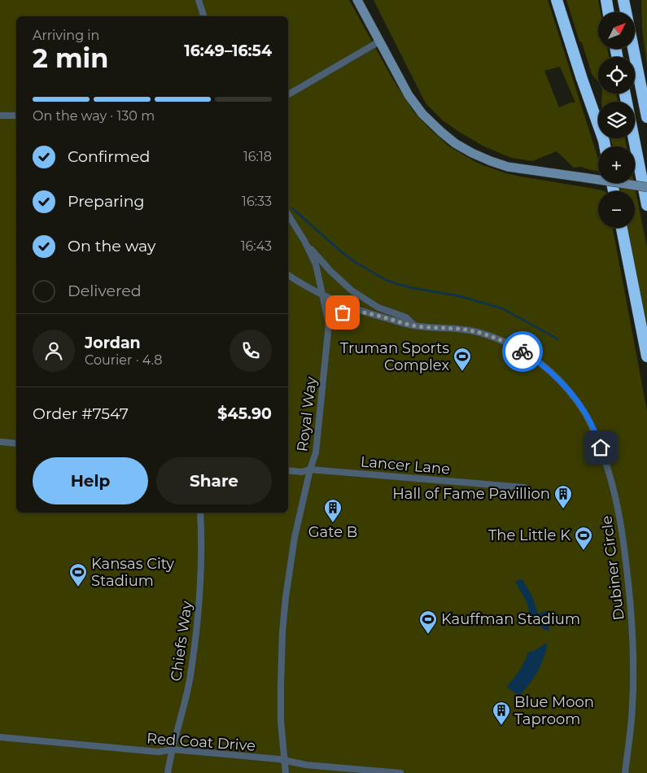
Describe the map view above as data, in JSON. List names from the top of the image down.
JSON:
{
  "streets": {
    "street": [
      "Royal Way",
      "Lancer Lane",
      "Dubiner Circle",
      "Chiefs Way",
      "Red Coat Drive"
    ]
  },
  "crossings": [
    ["Royal Way", "Lancer Lane"],
    ["Royal Way", "Dubiner Circle"],
    ["Royal Way", "Red Coat Drive"],
    ["Chiefs Way", "Red Coat Drive"]
  ],
  "places": {
    "sports": [
      "Truman Sports Complex",
      "The Little K",
      "Kansas City Stadium",
      "Kauffman Stadium"
    ],
    "building": ["Hall of Fame Pavillion", "Gate B", "Blue Moon Taproom"]
  },
  "north": "top right",
  "page": {
    "map_buttons": ["+", "−"],
    "heading": ["2 min", "Arriving in", "16:49–16:54"],
    "panel": [
      "Jordan",
      "Courier · 4.8",
      "Order #7547",
      "$45.90"
    ],
    "bar": "On the way · 130 m",
    "list": [
      ["Confirmed", "16:18"],
      ["Preparing", "16:33"],
      ["On the way", "16:43"],
      "Delivered"
    ],
    "buttons": ["Help", "Share"]
  }
}
